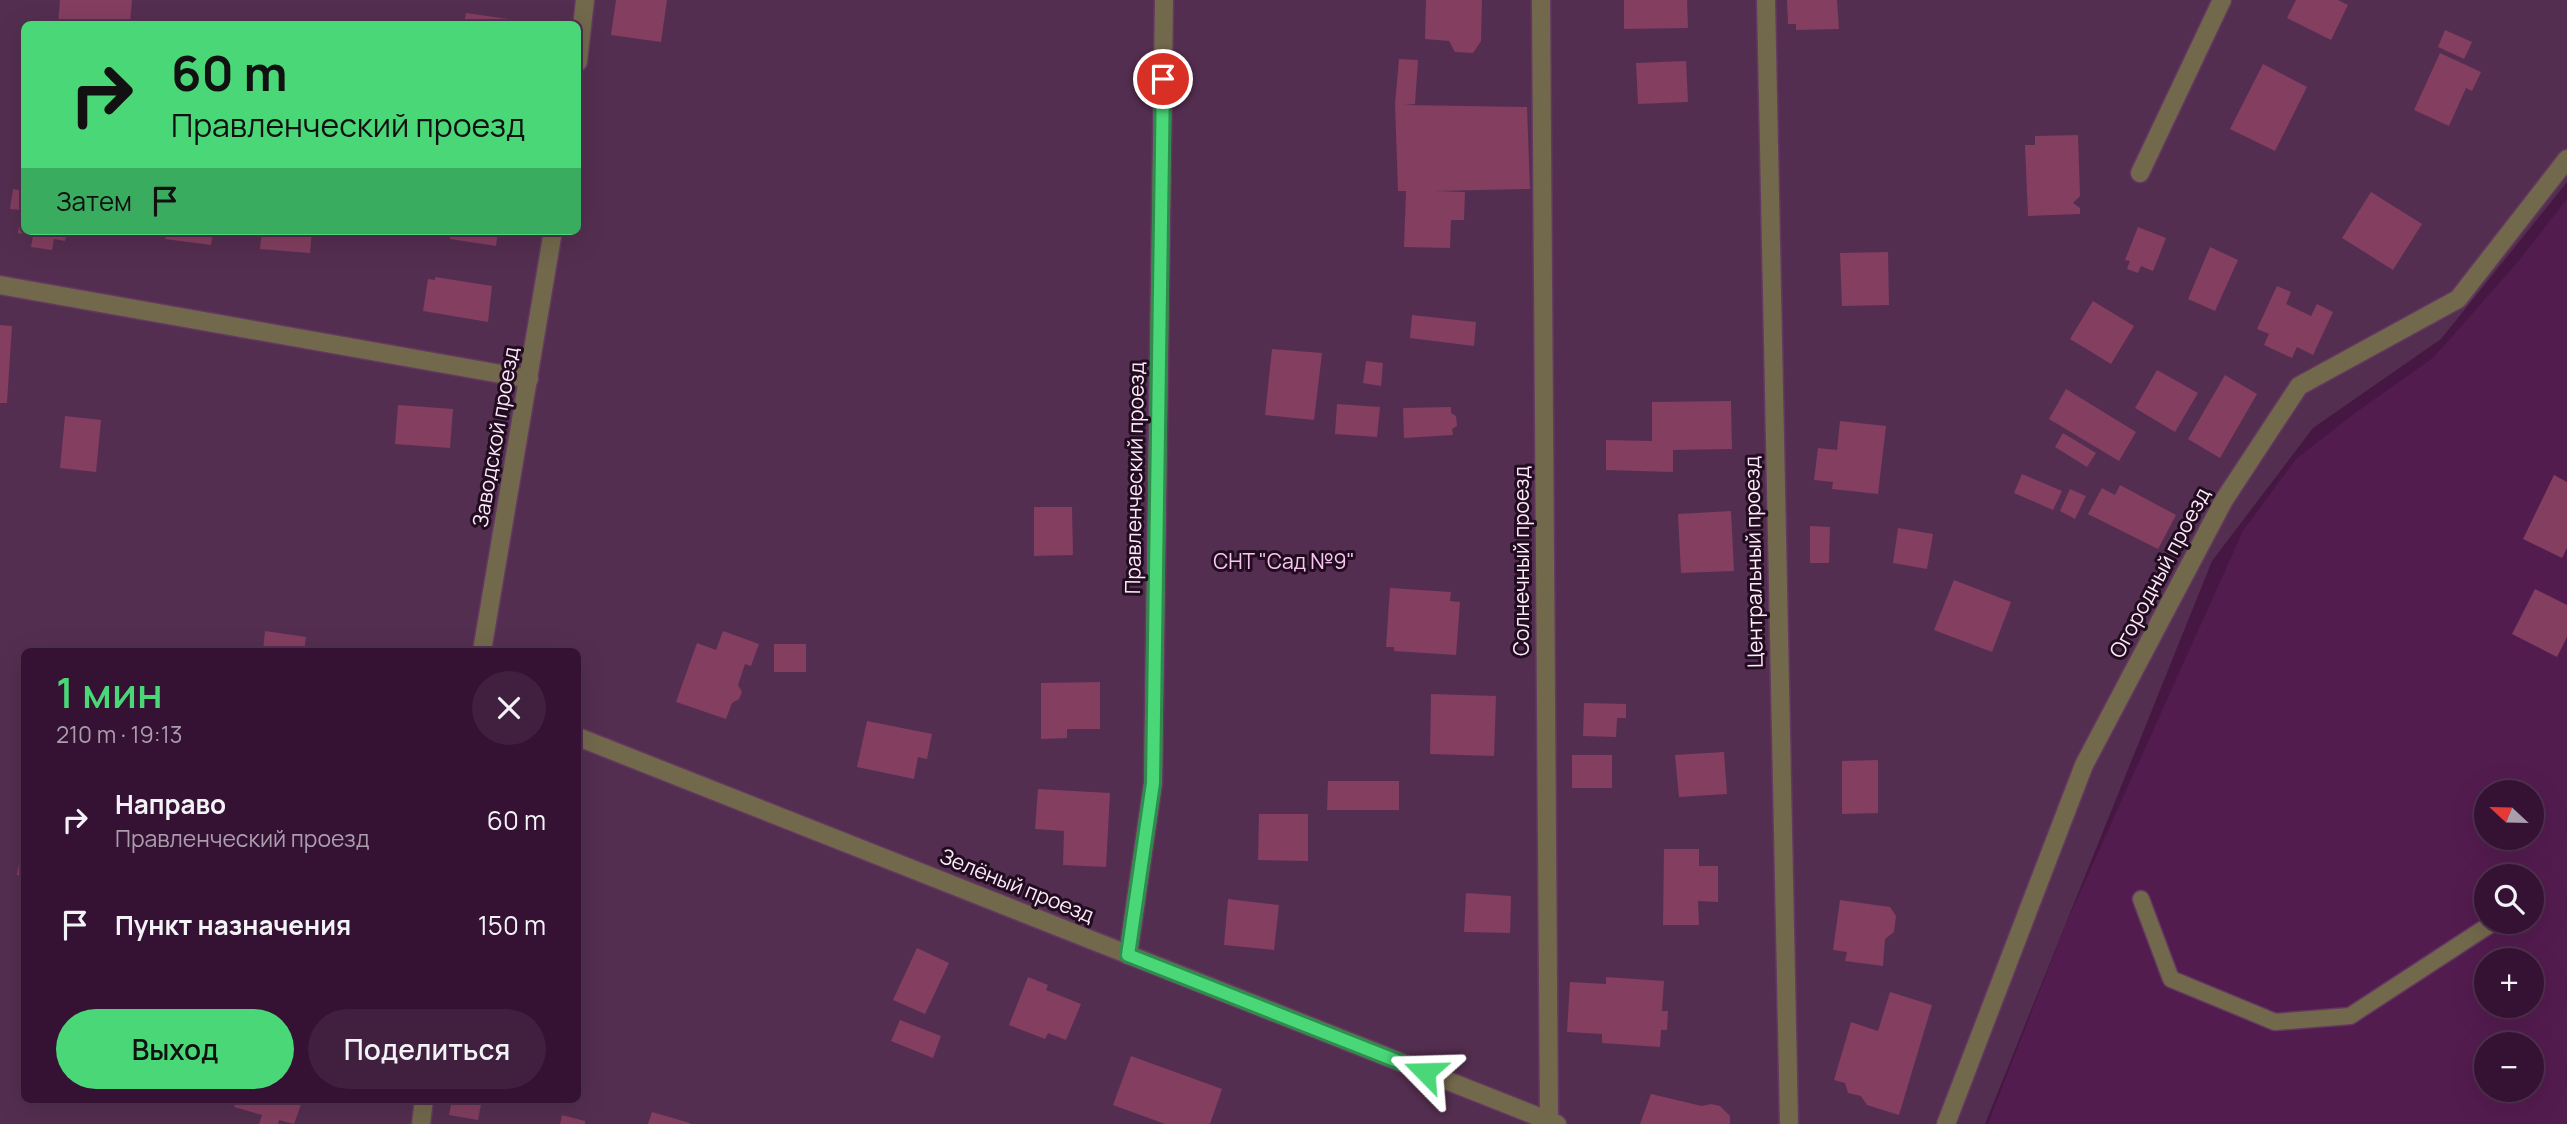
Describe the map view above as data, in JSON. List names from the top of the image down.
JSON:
{
  "streets": {
    "street": [
      "Заводской проезд",
      "Правленческий проезд",
      "Солнечный проезд",
      "Центральный проезд",
      "Огородный проезд",
      "Зелёный проезд"
    ]
  },
  "crossings": [
    ["Правленческий проезд", "Зелёный проезд"],
    ["Солнечный проезд", "Зелёный проезд"]
  ],
  "parks": ["СНТ \"Сад №9\""],
  "north": "left",
  "page": {
    "turn": ["60 m", "Правленческий проезд"],
    "then": "Затем",
    "heading": ["1 мин", "210 m · 19:13"],
    "list": [
      {
        "name": "Направо",
        "note": "Правленческий проезд",
        "value": "60 m"
      },
      {
        "name": "Пункт назначения",
        "value": "150 m"
      }
    ],
    "map_buttons": ["+", "−"],
    "buttons": ["Выход", "Поделиться"]
  }
}
